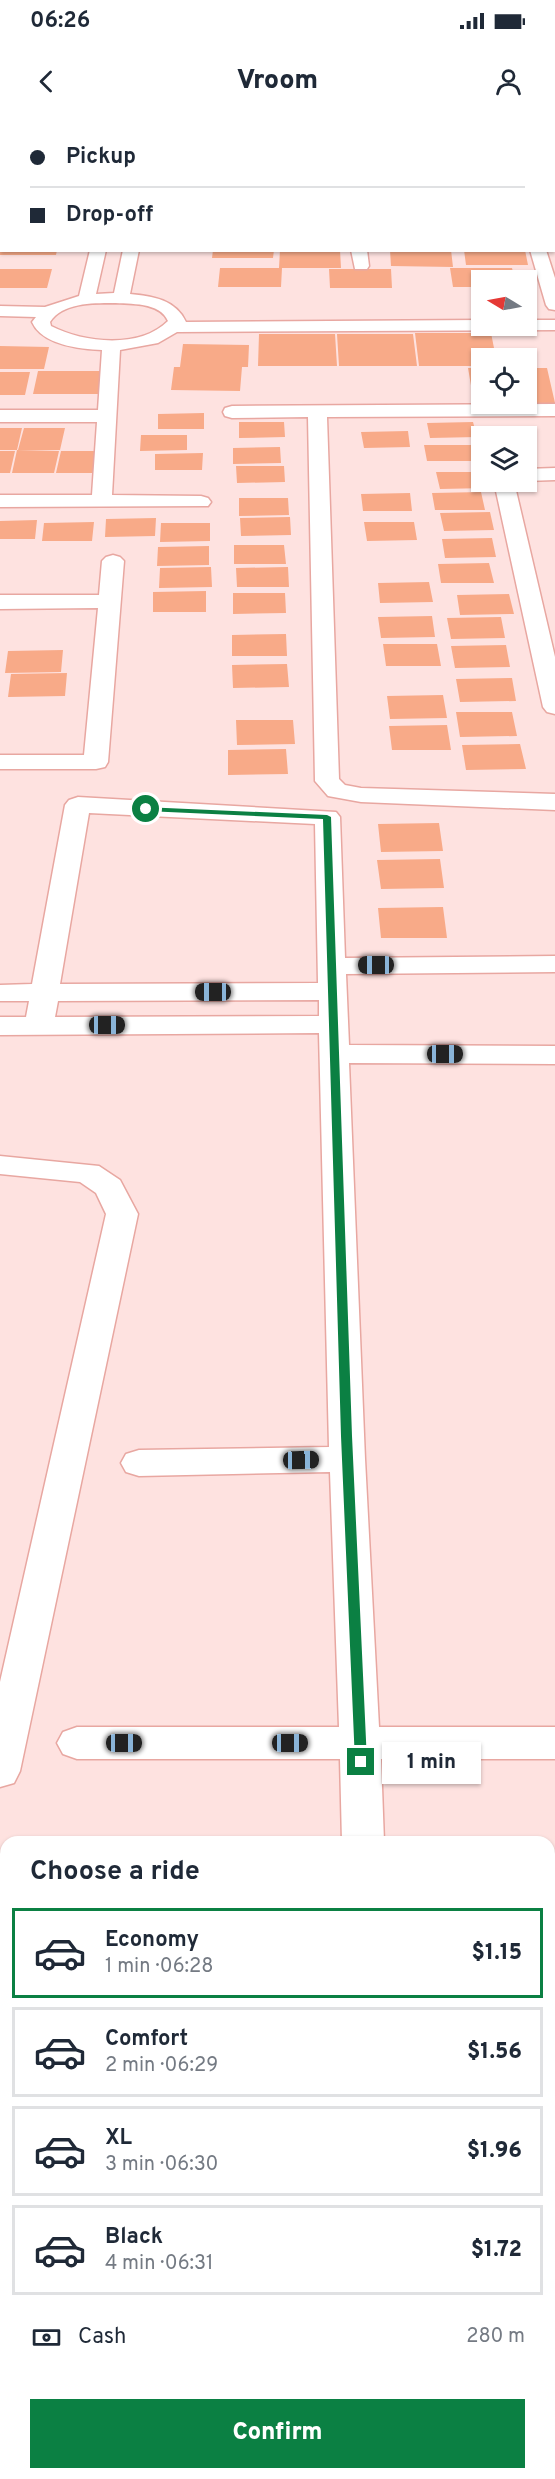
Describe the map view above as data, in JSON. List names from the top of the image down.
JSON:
{
  "north": "left",
  "page": {
    "status": "06:26",
    "header": "Vroom",
    "banner": ["Pickup", "Drop-off"],
    "bubble": "1 min",
    "heading": "Choose a ride",
    "list": [
      {
        "name": "Economy",
        "note": "1 min · 06:28",
        "value": "$1.15"
      },
      {
        "name": "Comfort",
        "note": "2 min · 06:29",
        "value": "$1.56"
      },
      {
        "name": "XL",
        "note": "3 min · 06:30",
        "value": "$1.96"
      },
      {
        "name": "Black",
        "note": "4 min · 06:31",
        "value": "$1.72"
      }
    ],
    "pay": ["Cash", "280 m"],
    "buttons": "Confirm"
  }
}
